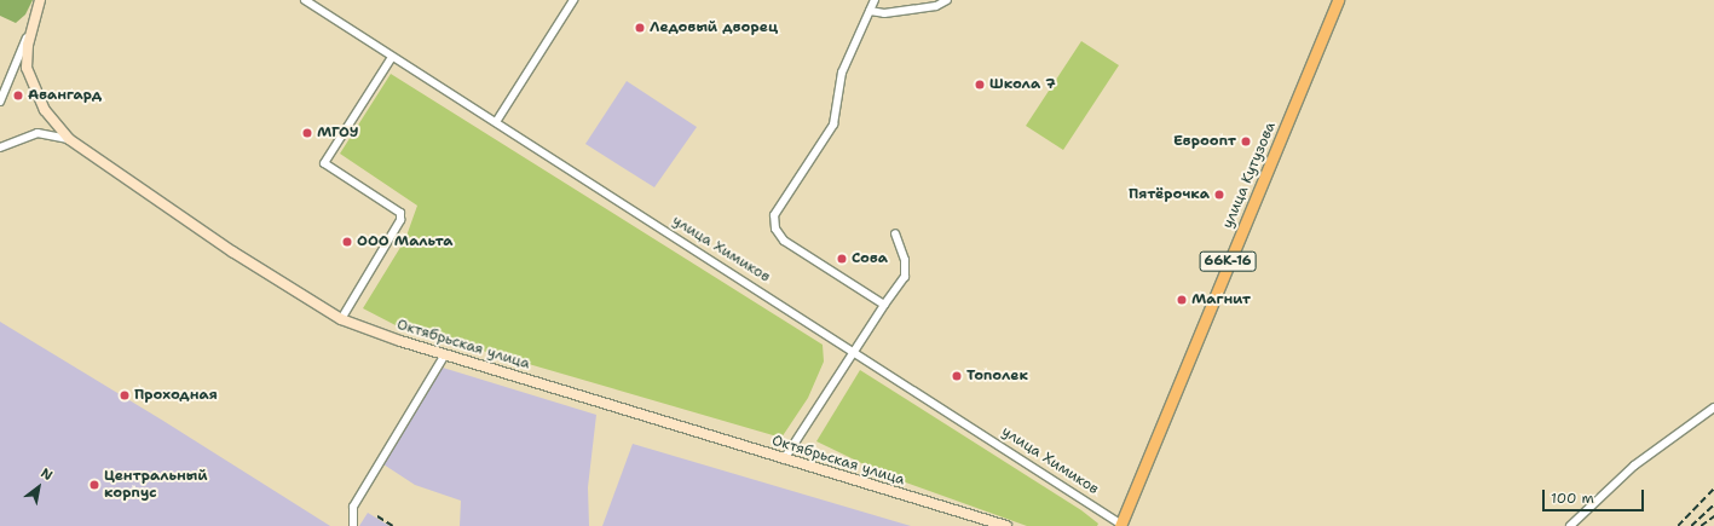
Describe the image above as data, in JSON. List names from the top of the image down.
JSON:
{
  "streets": {
    "main road": ["улица Кутузова", "66К-16", "Октябрьская улица"],
    "street": ["улица Химиков"]
  },
  "crossings": [
    ["улица Кутузова", "улица Химиков"]
  ],
  "places": [
    "Ледовый дворец",
    "Школа 7",
    "Авангард",
    "МГОУ",
    "Евроопт",
    "Пятёрочка",
    "ООО Мальта",
    "Сова",
    "Магнит",
    "Тополек",
    "Проходная",
    "Центральный корпус"
  ],
  "scale_bar": "100 m",
  "north": "top right"
}
